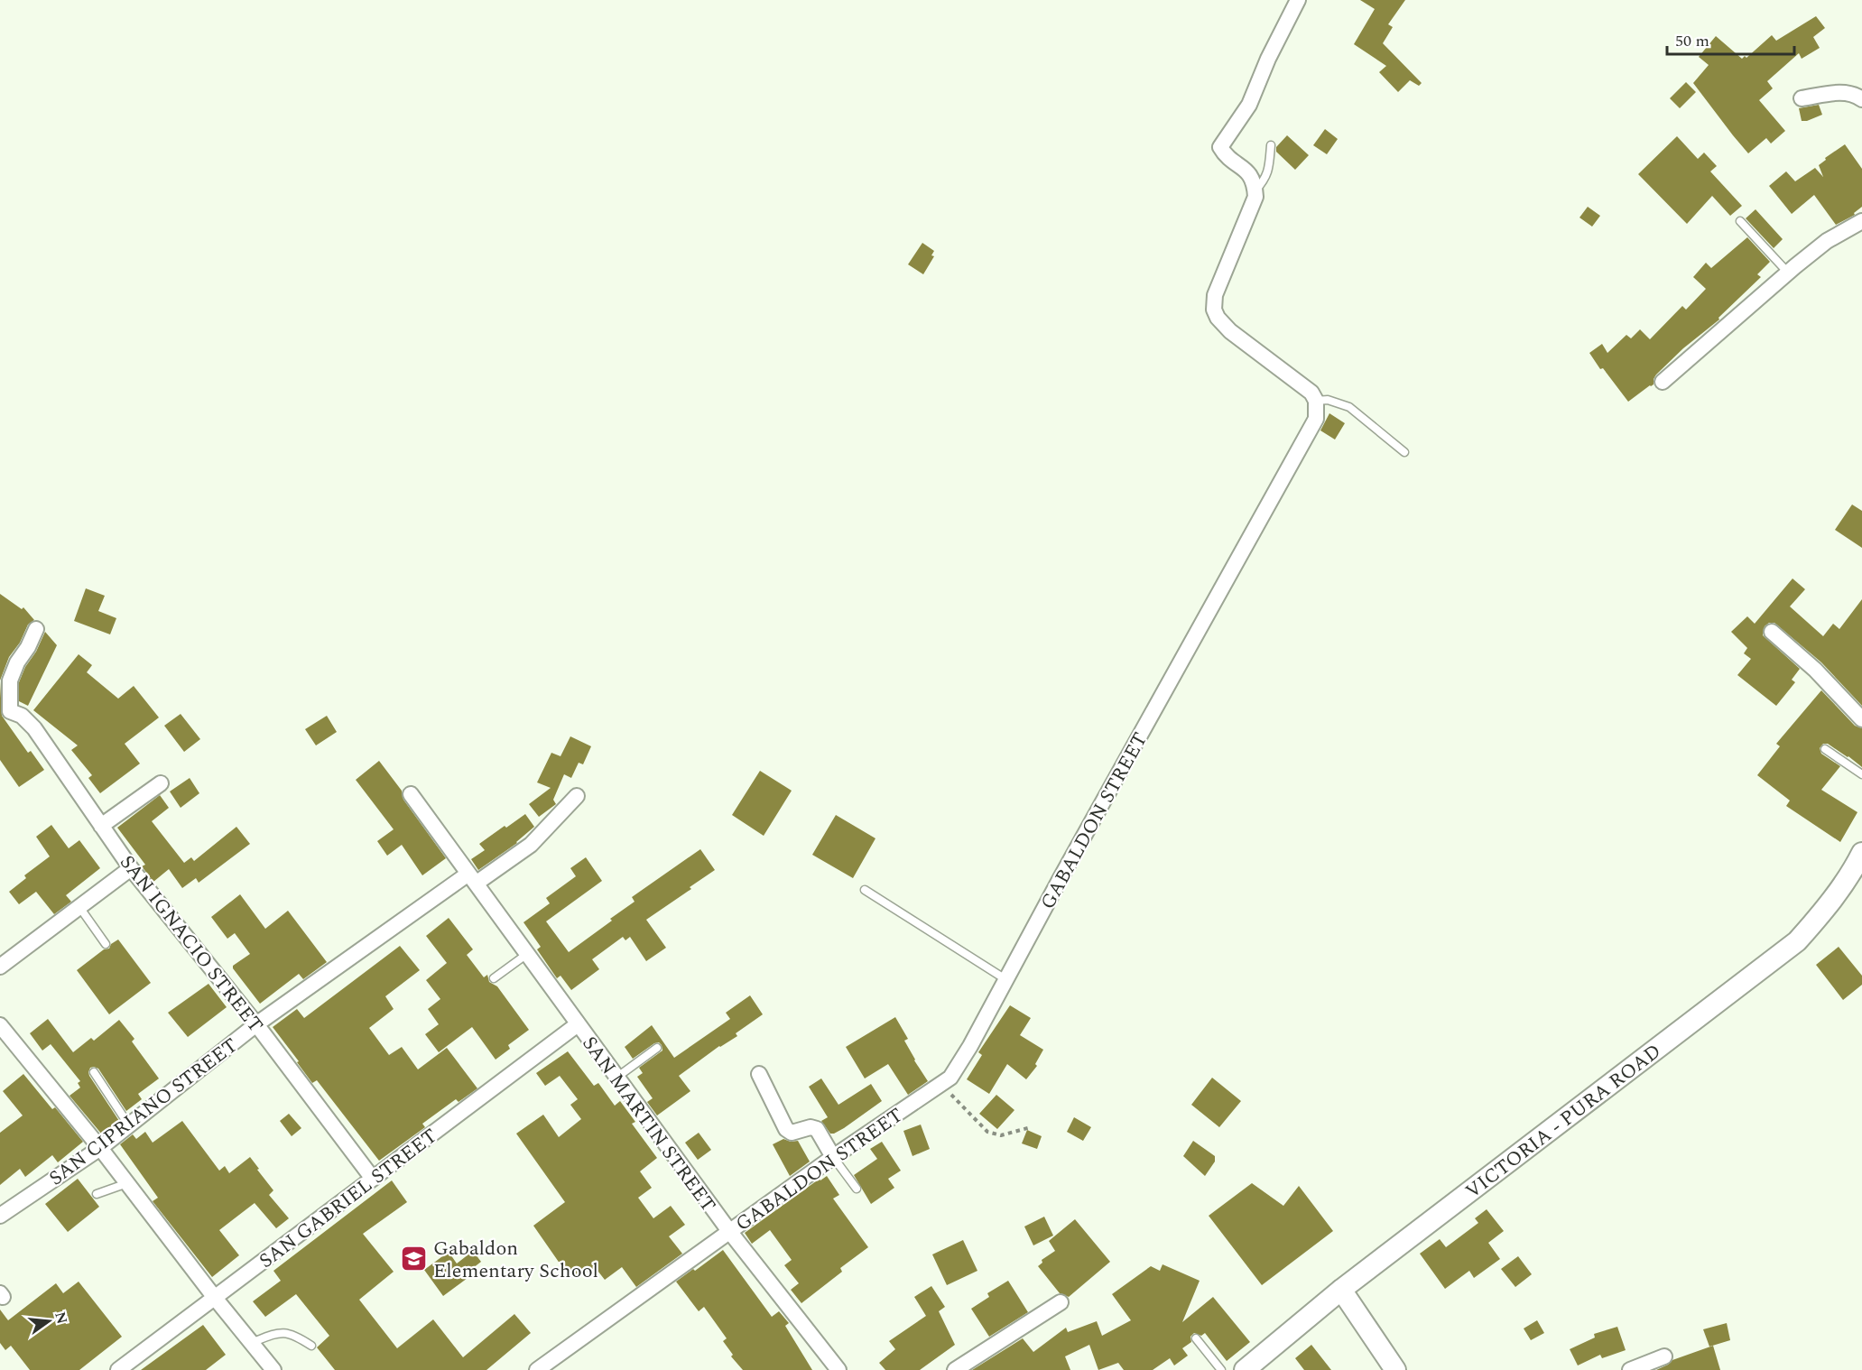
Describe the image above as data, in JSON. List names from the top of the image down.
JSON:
{
  "streets": {
    "main road": ["VICTORIA - PURA ROAD"],
    "street": [
      "GABALDON STREET",
      "SAN IGNACIO STREET",
      "SAN CIPRIANO STREET",
      "SAN MARTIN STREET",
      "SAN GABRIEL STREET"
    ]
  },
  "crossings": [
    ["GABALDON STREET", "SAN MARTIN STREET"],
    ["SAN IGNACIO STREET", "SAN CIPRIANO STREET"],
    ["SAN IGNACIO STREET", "SAN GABRIEL STREET"],
    ["SAN CIPRIANO STREET", "SAN MARTIN STREET"],
    ["SAN MARTIN STREET", "SAN GABRIEL STREET"]
  ],
  "places": {
    "school or university": ["Gabaldon Elementary School"]
  },
  "scale_bar": "50 m",
  "north": "right"
}
